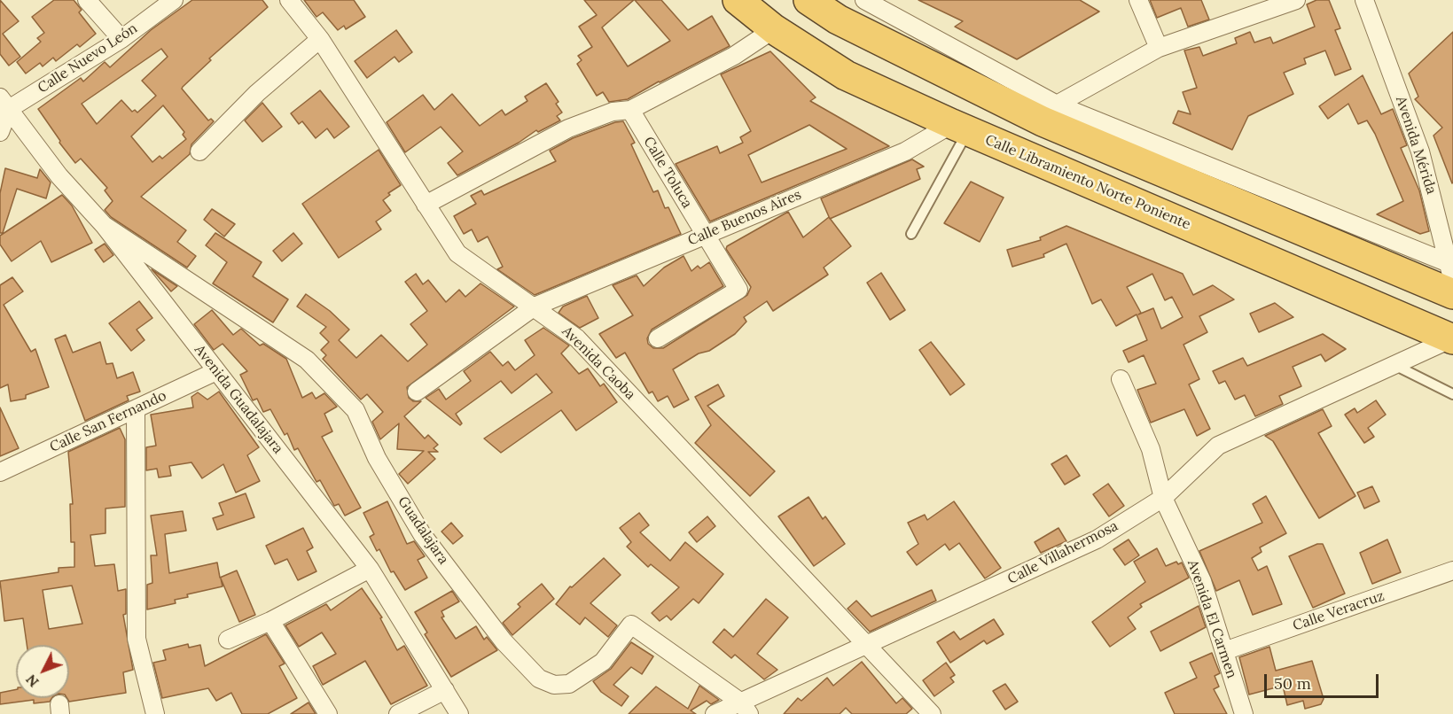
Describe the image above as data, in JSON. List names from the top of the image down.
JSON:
{
  "streets": {
    "highway": ["Calle Libramiento Norte Poniente"],
    "street": [
      "Calle Nuevo León",
      "Avenida Mérida",
      "Calle Toluca",
      "Calle Buenos Aires",
      "Avenida Caoba",
      "Avenida Guadalajara",
      "Calle San Fernando",
      "Guadalajara",
      "Calle Villahermosa",
      "Calle Veracruz",
      "Avenida El Carmen"
    ]
  },
  "crossings": [
    ["Calle Nuevo León", "Avenida Guadalajara"],
    ["Calle Toluca", "Calle Buenos Aires"],
    ["Calle Libramiento Norte Poniente", "Calle Buenos Aires"],
    ["Calle Libramiento Norte Poniente", "Calle Villahermosa"],
    ["Calle Buenos Aires", "Avenida Caoba"],
    ["Avenida Caoba", "Calle Villahermosa"],
    ["Avenida Guadalajara", "Calle San Fernando"],
    ["Avenida Guadalajara", "Guadalajara"],
    ["Guadalajara", "Calle Villahermosa"],
    ["Calle Villahermosa", "Avenida El Carmen"],
    ["Calle Veracruz", "Avenida El Carmen"]
  ],
  "scale_bar": "50 m",
  "north": "bottom left"
}
